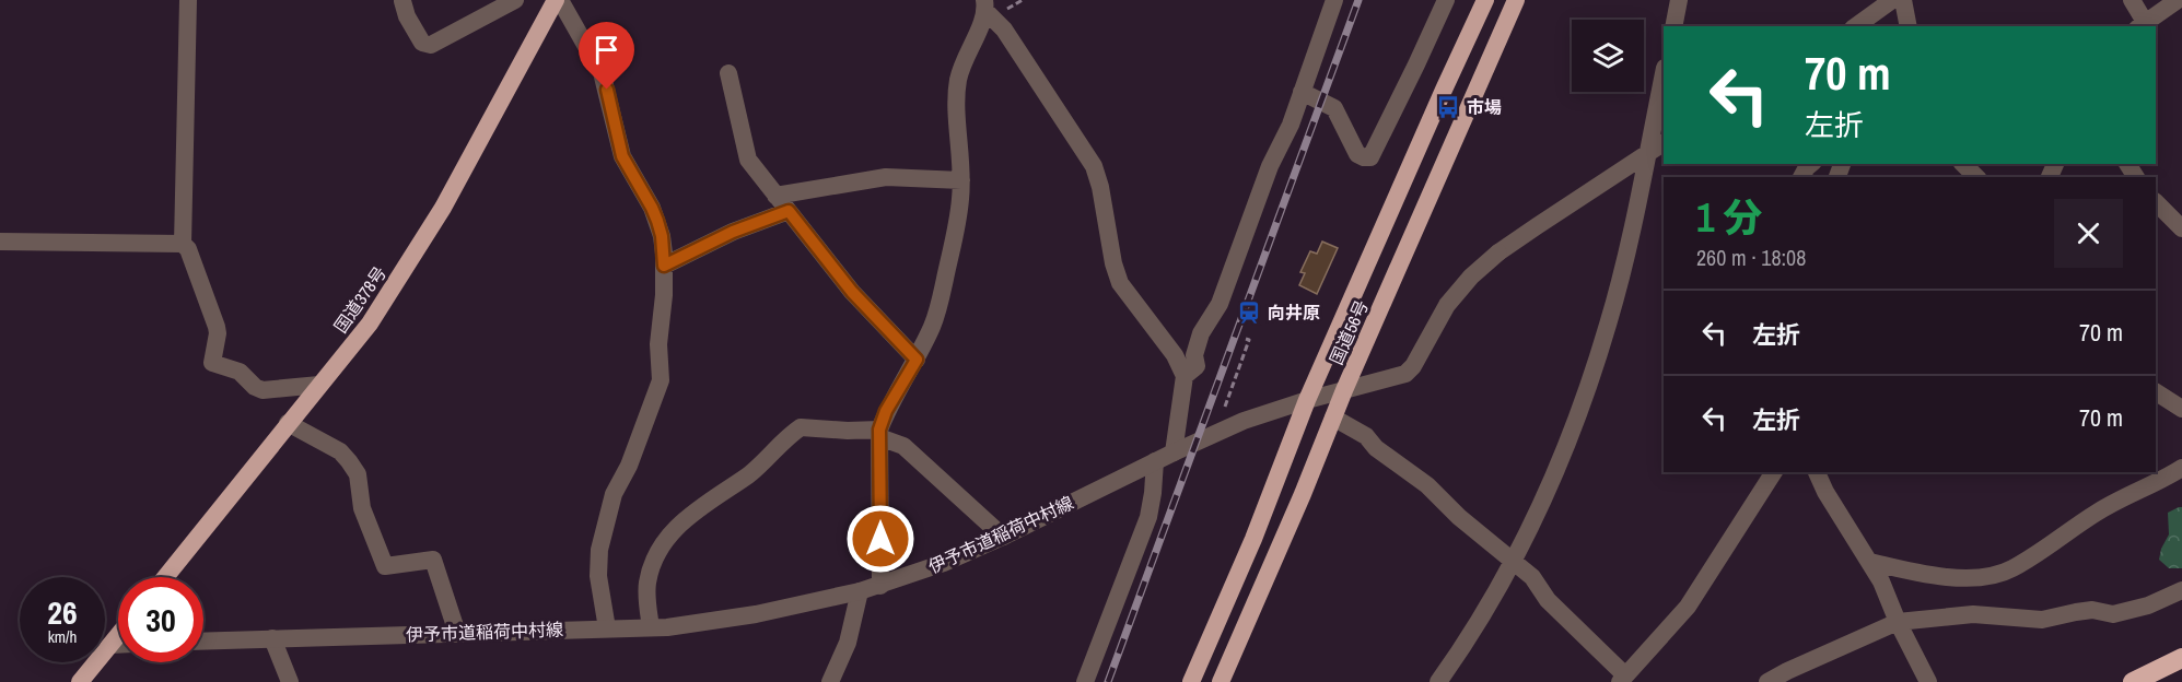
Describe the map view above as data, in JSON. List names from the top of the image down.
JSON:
{
  "streets": {
    "highway": ["国道378号", "国道56号"],
    "street": ["伊予市道稲荷中村線"]
  },
  "crossings": [
    ["国道56号", "伊予市道稲荷中村線"]
  ],
  "places": {
    "bus stop": ["市場"],
    "station": ["向井原"]
  },
  "page": {
    "turn": ["70 m", "左折"],
    "heading": ["1 分", "260 m · 18:08"],
    "list": [
      {
        "name": "左折",
        "value": "70 m"
      },
      {
        "name": "左折",
        "value": "70 m"
      }
    ],
    "speed": "26 km/h",
    "limit": "30"
  }
}
